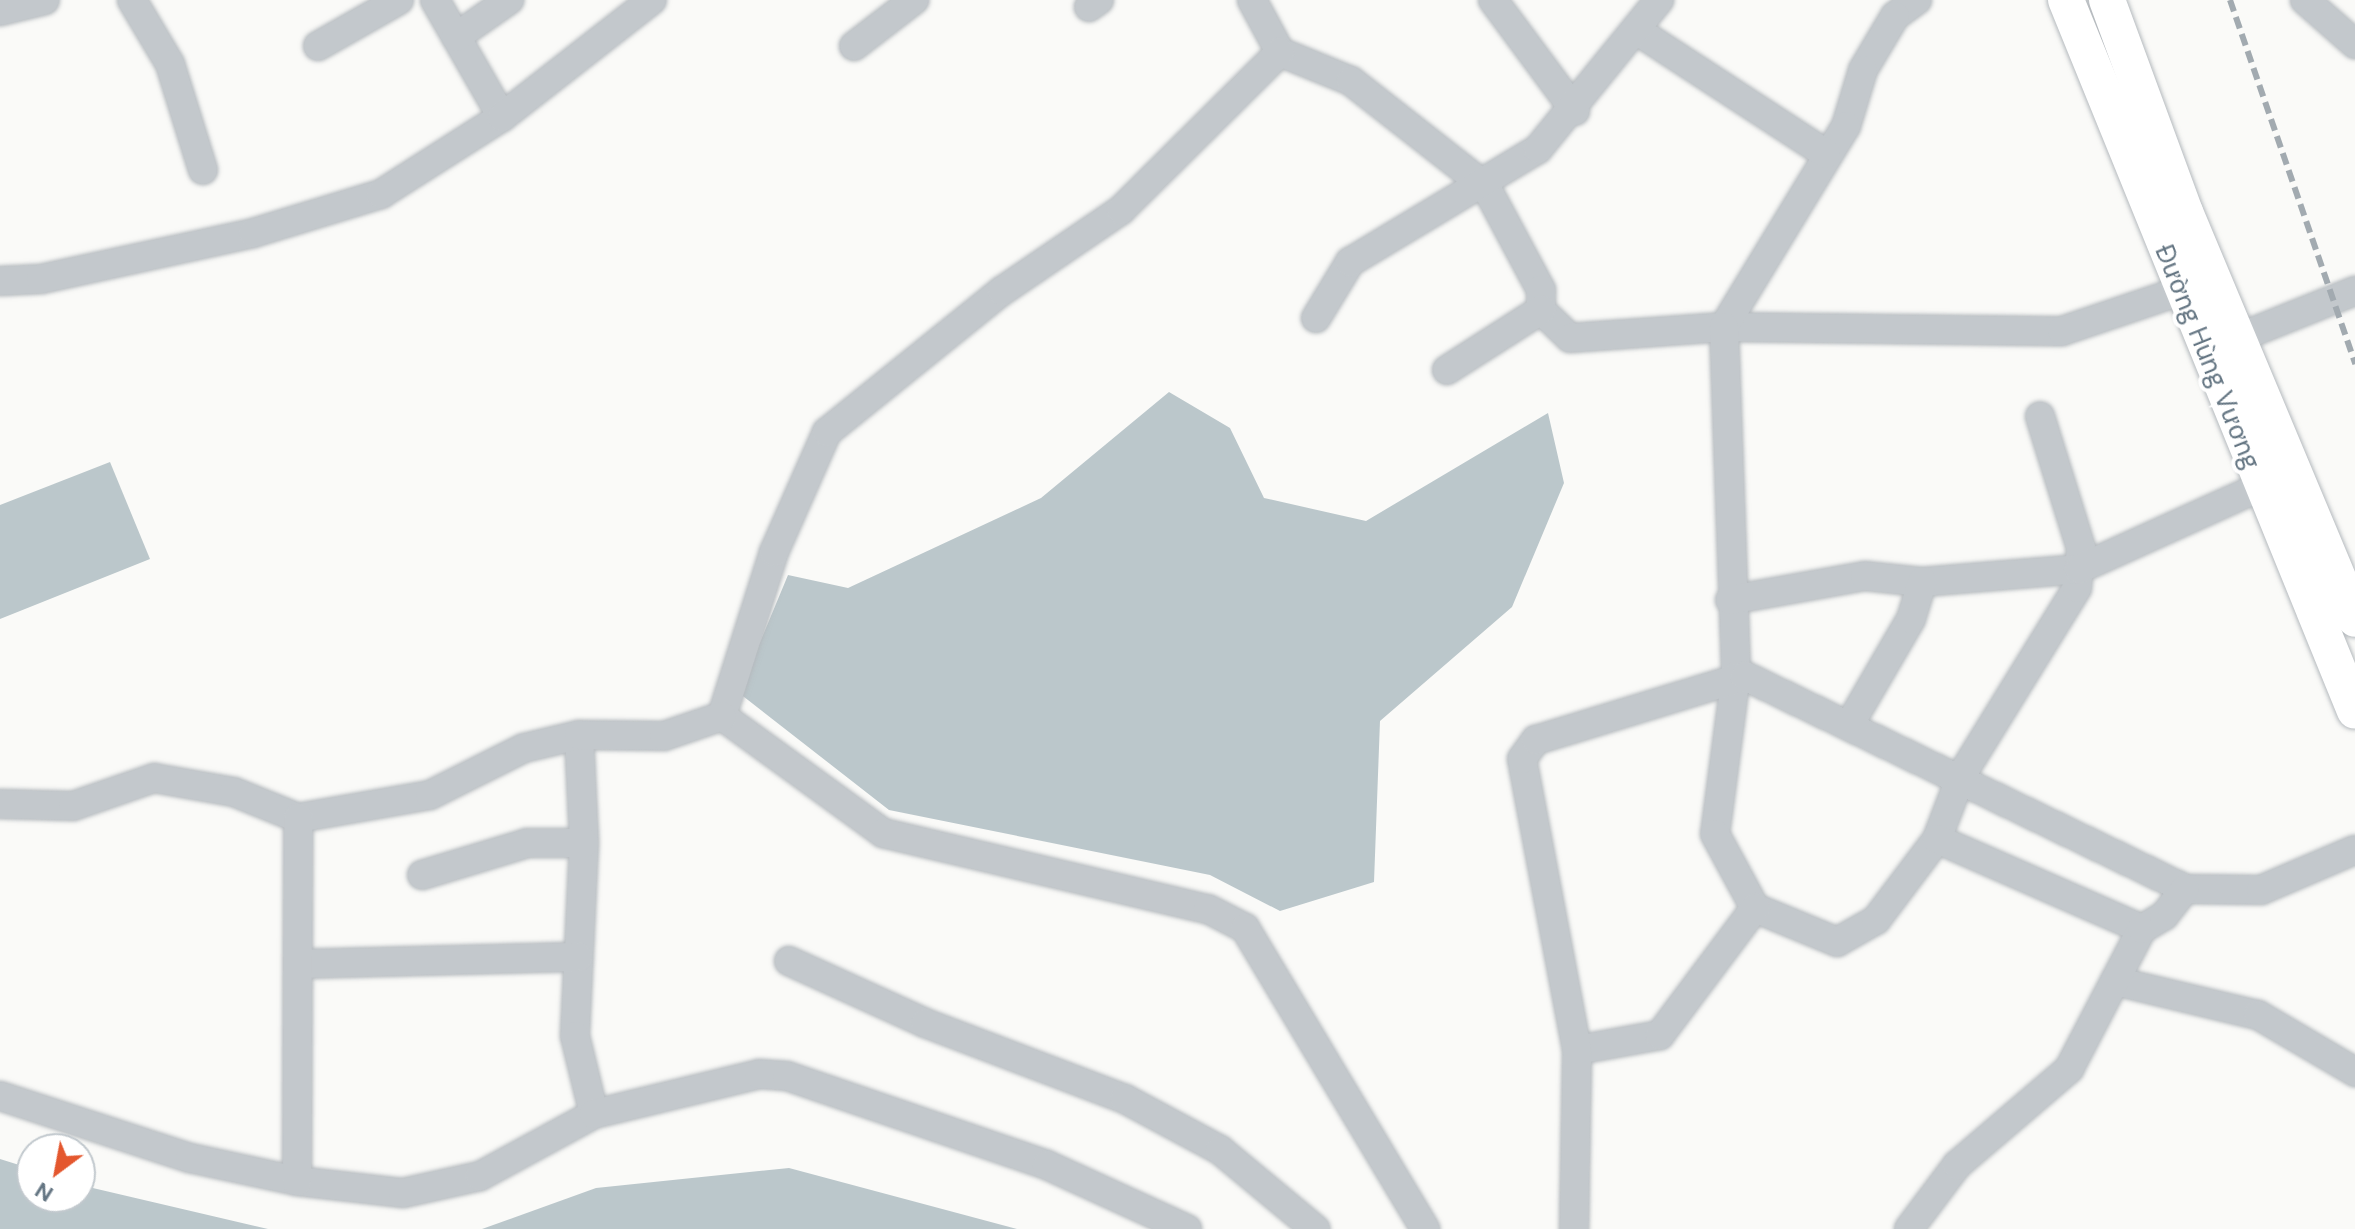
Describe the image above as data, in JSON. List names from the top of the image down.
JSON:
{
  "streets": {
    "main road": ["Đường Hùng Vương"]
  },
  "north": "bottom left"
}
